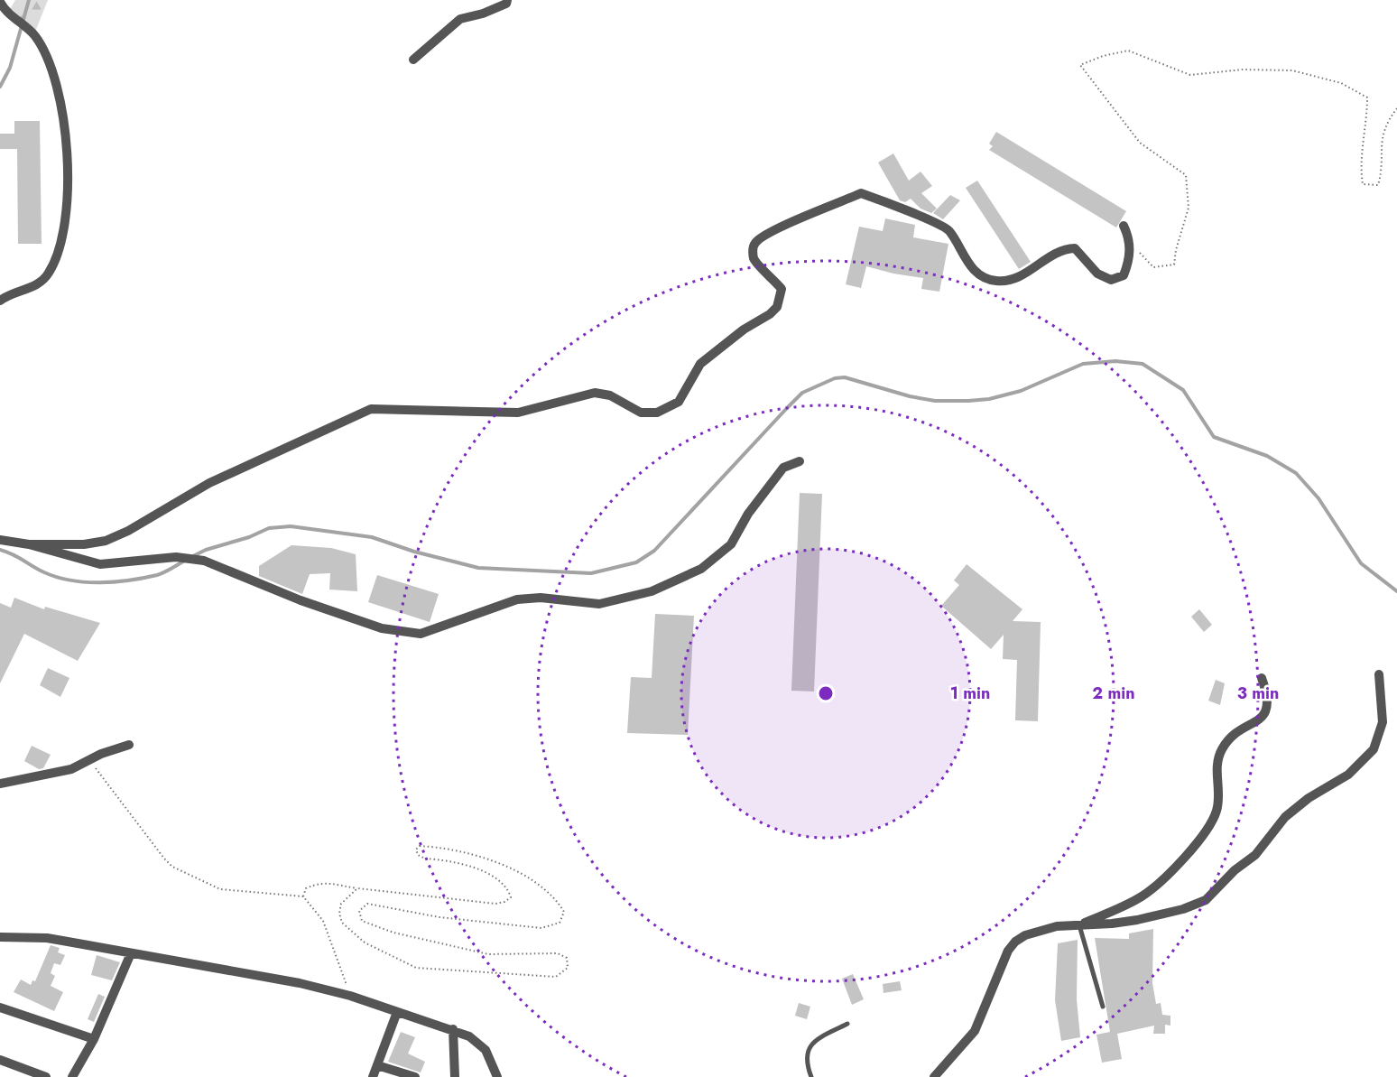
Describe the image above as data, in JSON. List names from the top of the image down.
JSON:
{
  "rings": ["1 min", "2 min", "3 min"]
}
